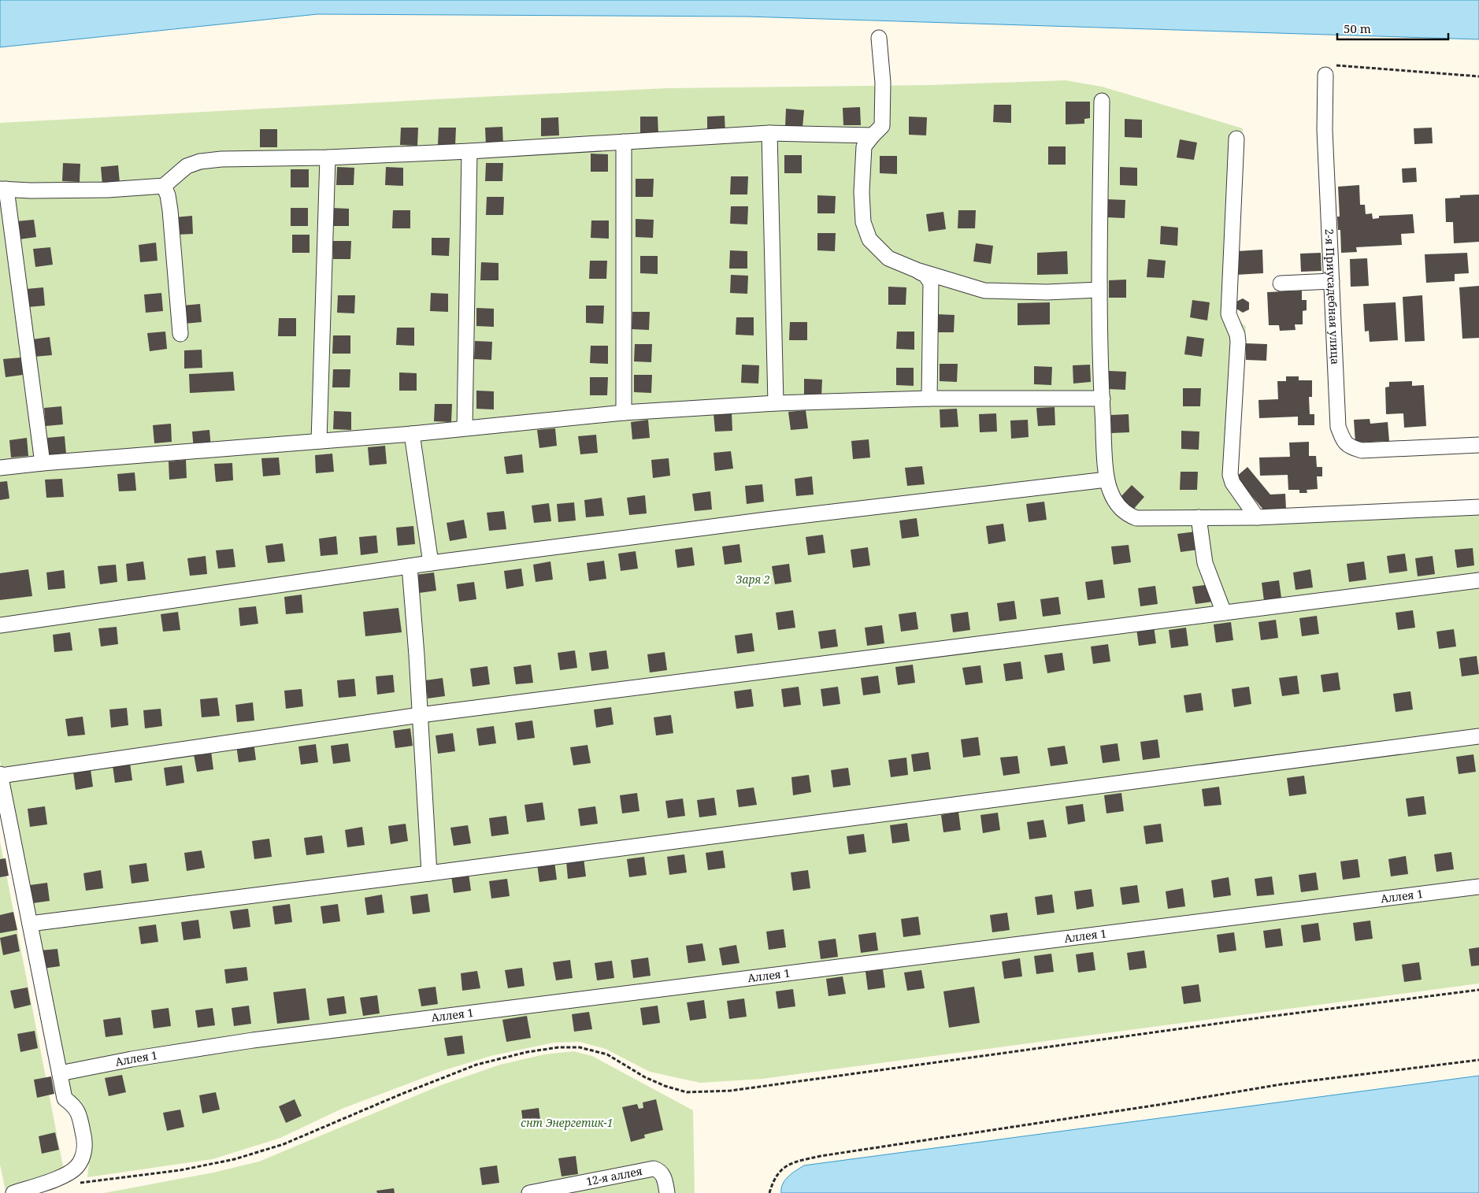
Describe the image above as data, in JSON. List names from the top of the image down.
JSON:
{
  "streets": {
    "street": ["2-я Приусадебная улица", "Аллея 1", "12-я аллея"]
  },
  "parks": ["Заря 2", "снт Энергетик-1"],
  "scale_bar": "50 m"
}
